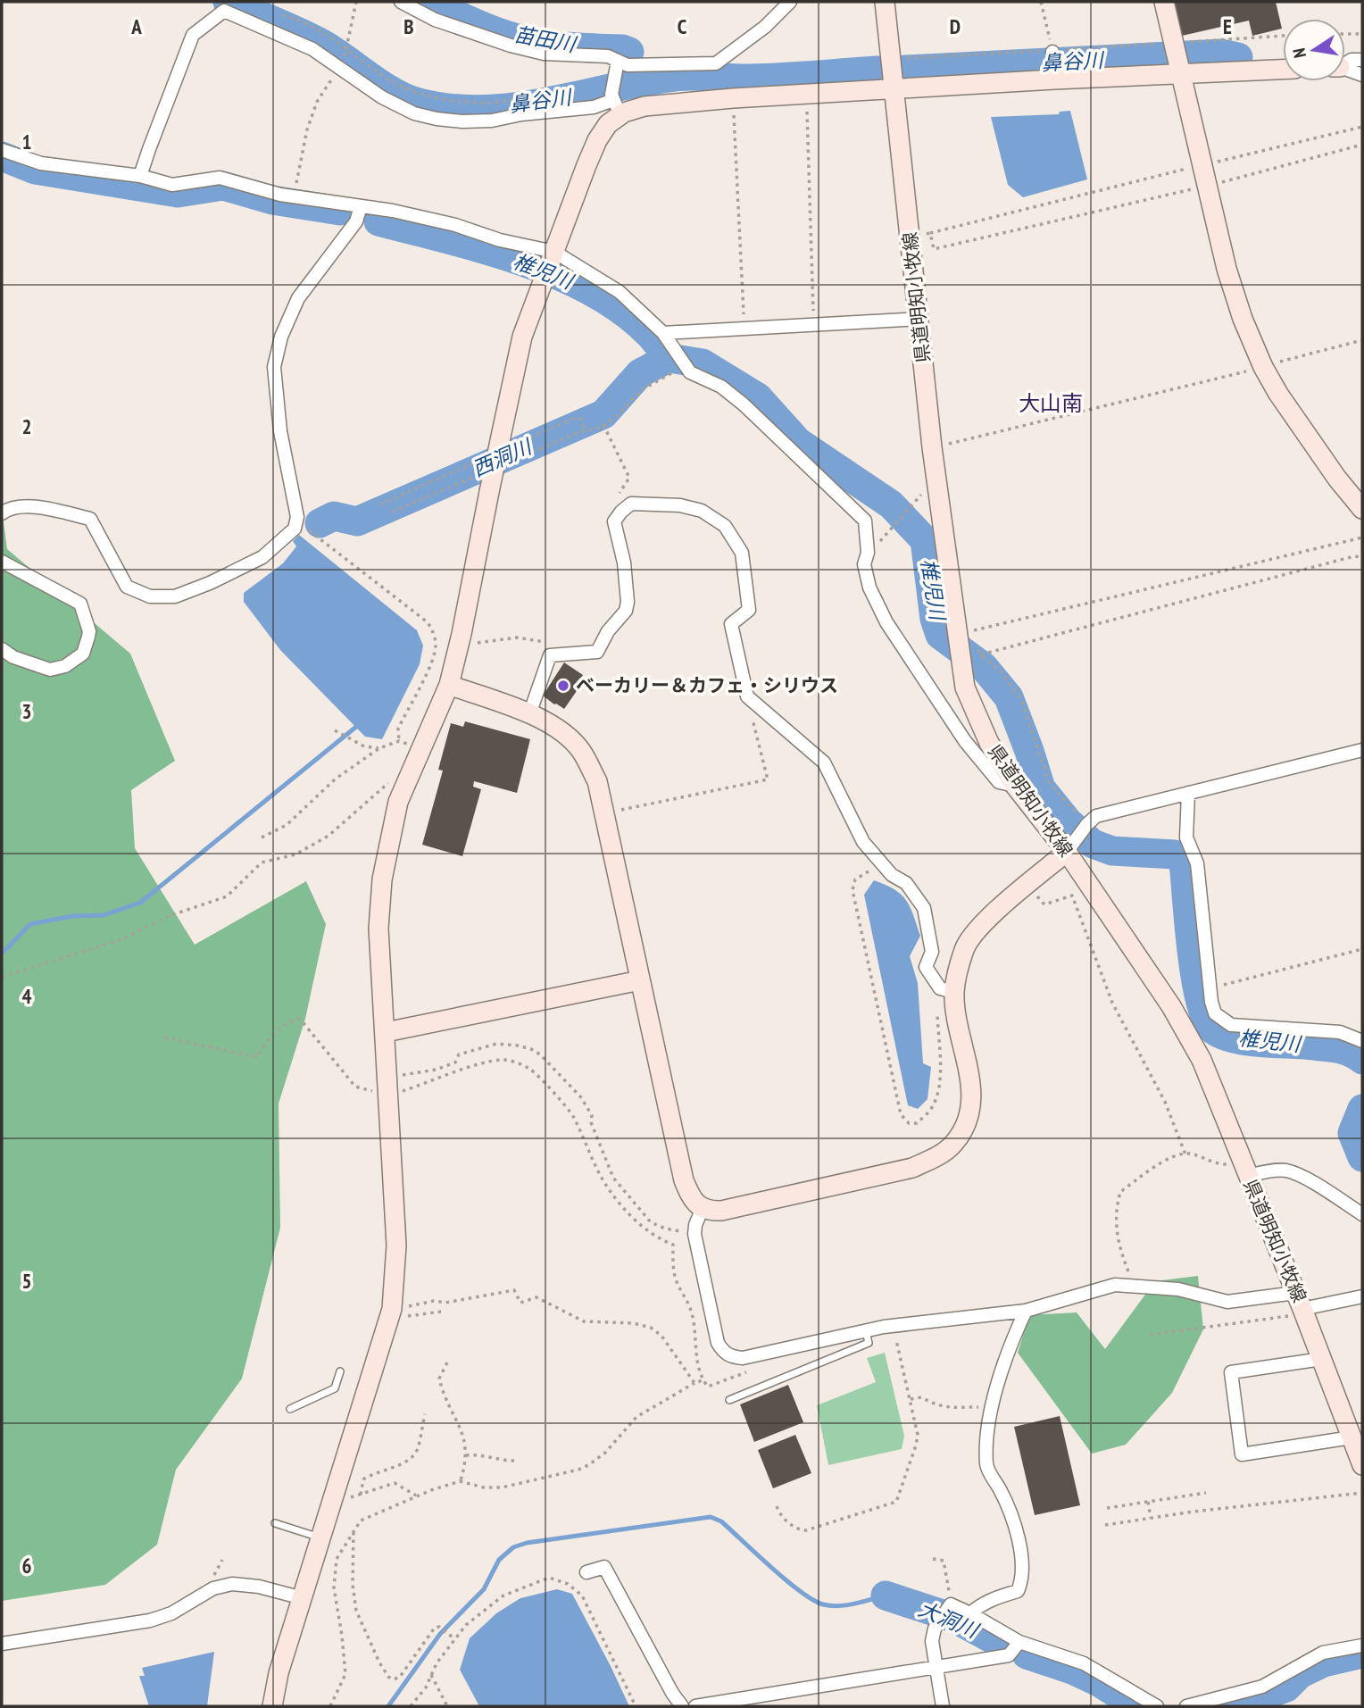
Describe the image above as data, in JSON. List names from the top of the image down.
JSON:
{
  "streets": {
    "street": ["県道明知小牧線"]
  },
  "districts": ["大山南"],
  "water": [
    "苗田川",
    "鼻谷川",
    "椎児川",
    "西洞川",
    "大洞川"
  ],
  "places": ["ベーカリー＆カフェ・シリウス"],
  "north": "left",
  "grid": {
    "columns": [
      "A",
      "B",
      "C",
      "D",
      "E"
    ],
    "rows": [
      "1",
      "2",
      "3",
      "4",
      "5",
      "6"
    ]
  }
}
